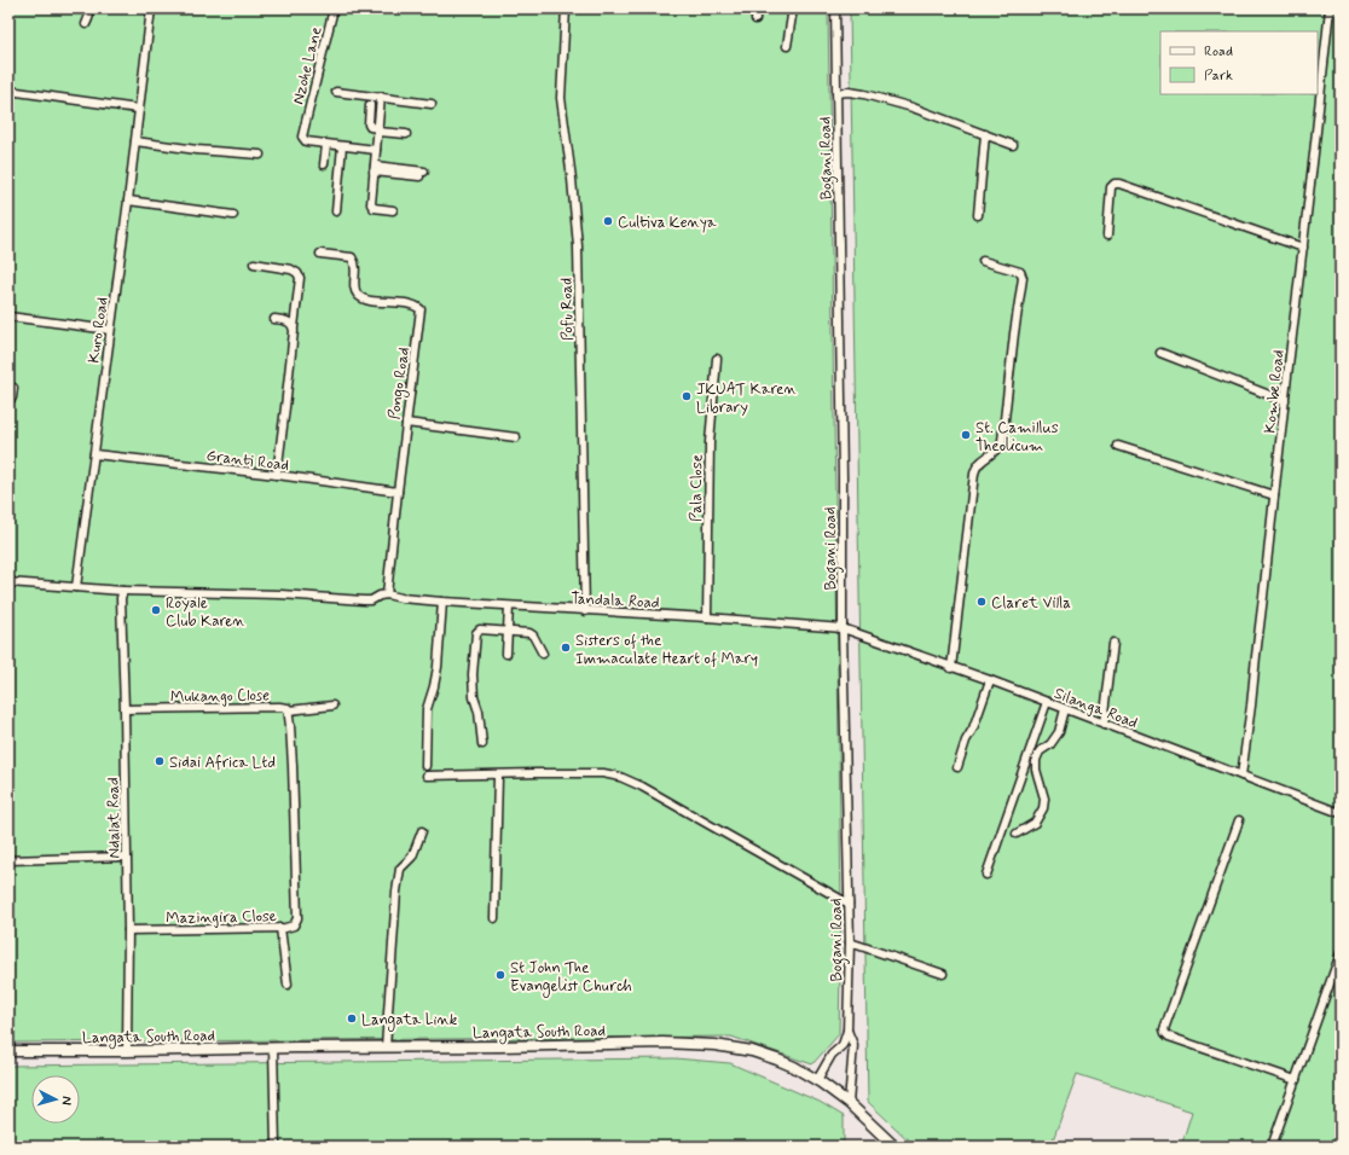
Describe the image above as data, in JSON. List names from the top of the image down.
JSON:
{
  "streets": {
    "street": [
      "Nzohe Lane",
      "Bogani Road",
      "Pofu Road",
      "Kuro Road",
      "Pongo Road",
      "Kombe Road",
      "Granti Road",
      "Pala Close",
      "Tandala Road",
      "Mukango Close",
      "Silanga Road",
      "Ndalat Road",
      "Mazingira Close",
      "Langata South Road"
    ]
  },
  "crossings": [
    ["Bogani Road", "Tandala Road"],
    ["Bogani Road", "Silanga Road"],
    ["Bogani Road", "Langata South Road"],
    ["Pofu Road", "Tandala Road"],
    ["Kuro Road", "Granti Road"],
    ["Pongo Road", "Granti Road"],
    ["Pongo Road", "Tandala Road"],
    ["Kombe Road", "Silanga Road"],
    ["Pala Close", "Tandala Road"],
    ["Tandala Road", "Silanga Road"],
    ["Mukango Close", "Ndalat Road"],
    ["Mukango Close", "Mazingira Close"],
    ["Ndalat Road", "Mazingira Close"],
    ["Ndalat Road", "Langata South Road"]
  ],
  "places": [
    "Cultiva Kenya",
    "JKUAT Karen Library",
    "St. Camillus Theolicum",
    "Claret Villa",
    "Royale Club Karen",
    "Sisters of the Immaculate Heart of Mary",
    "Sidai Africa Ltd",
    "St John The Evangelist Church",
    "Langata Link"
  ],
  "legend": ["Road", "Park"],
  "north": "right"
}
